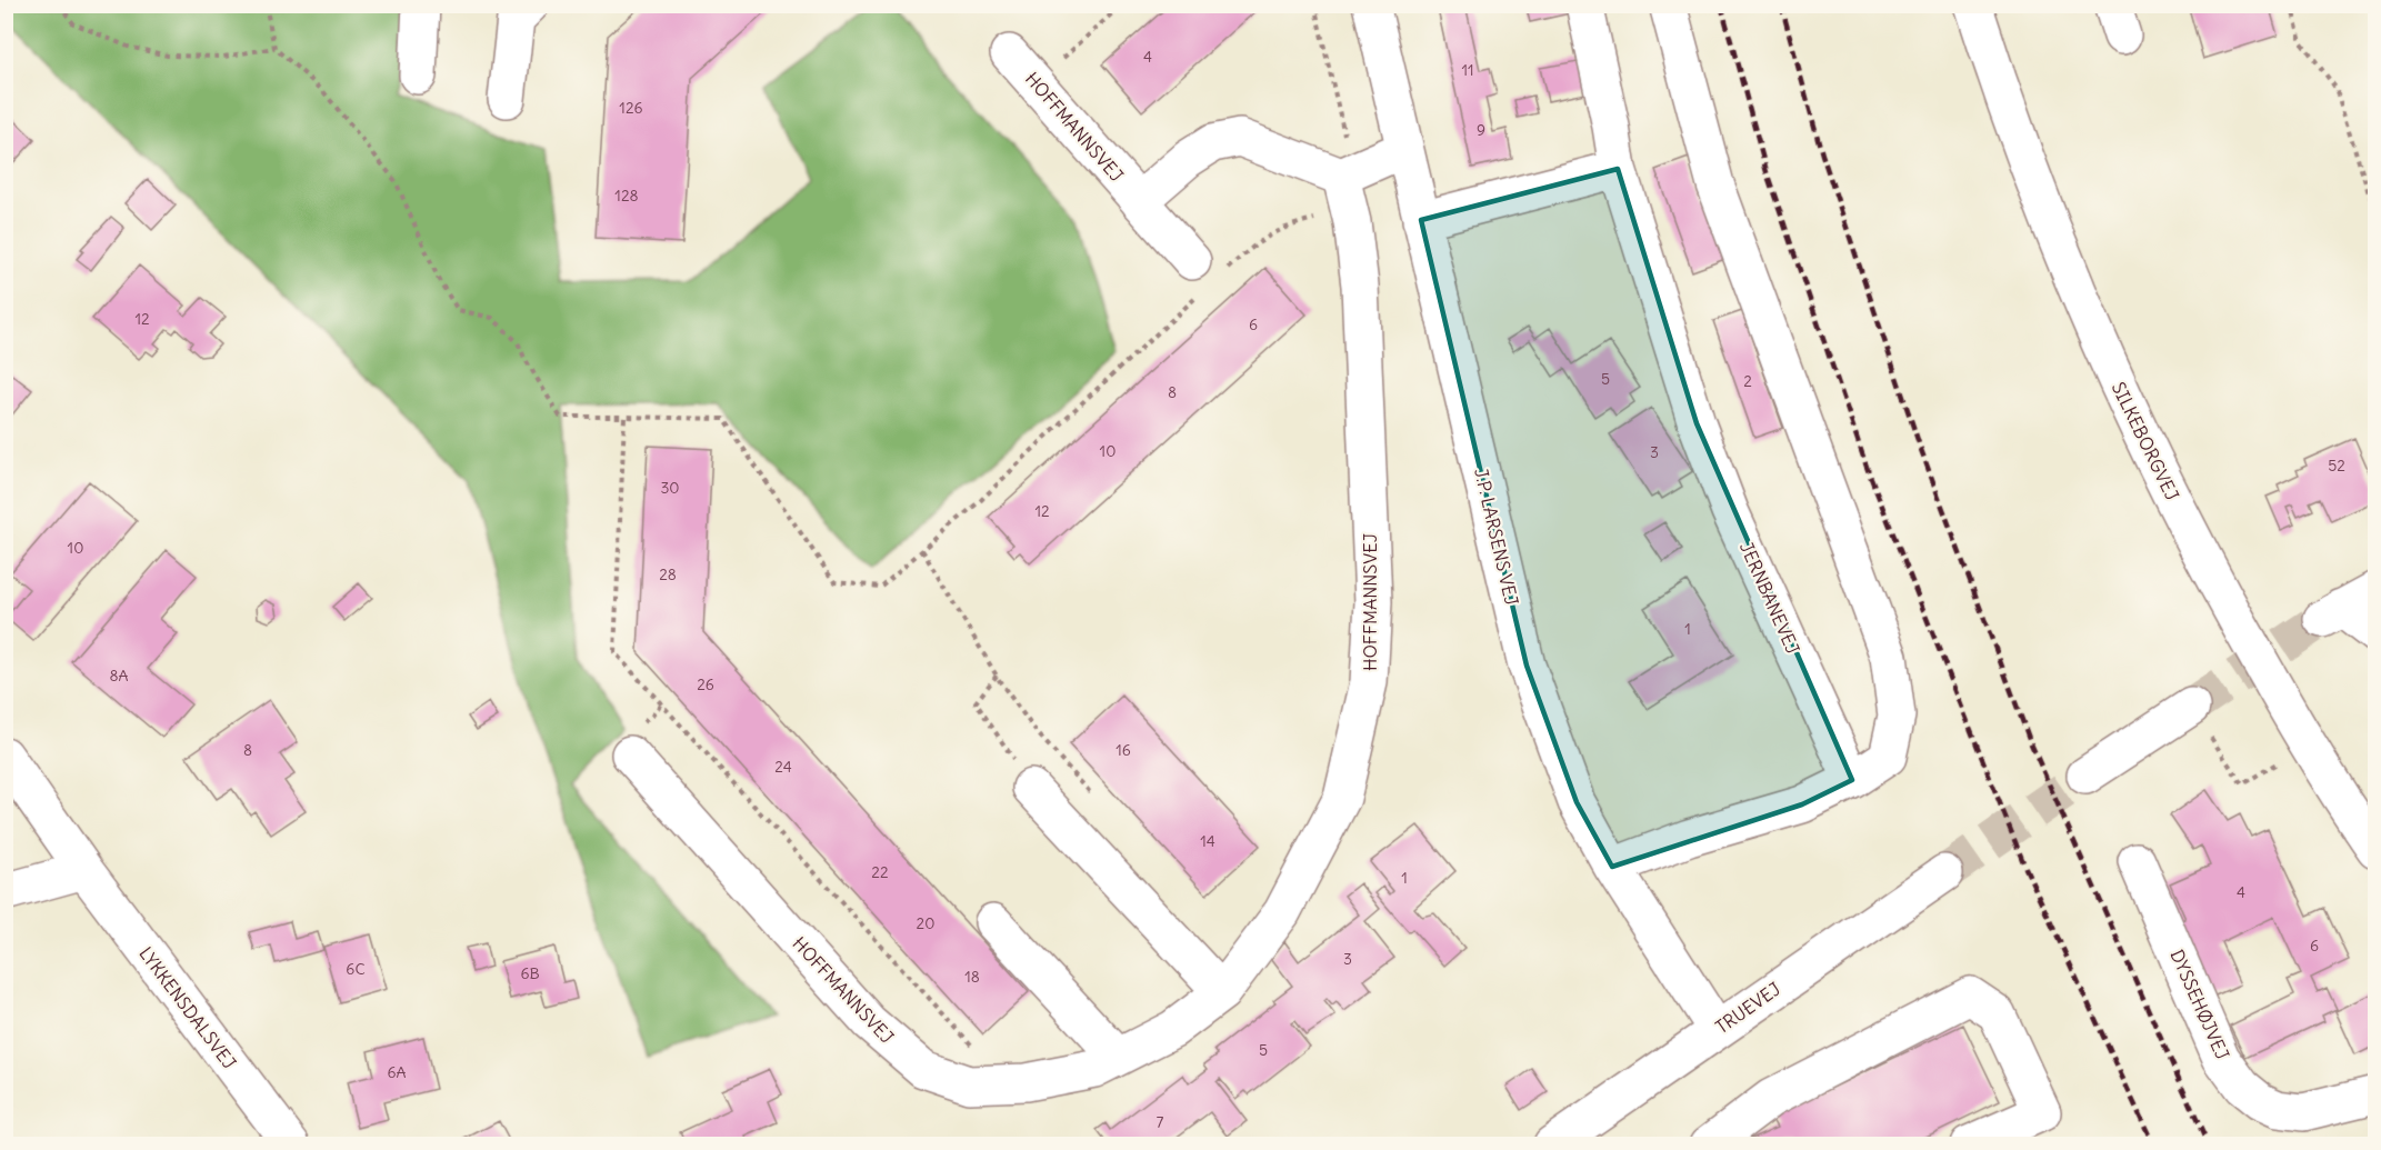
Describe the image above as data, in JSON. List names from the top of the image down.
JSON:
{
  "streets": {
    "street": [
      "HOFFMANNSVEJ",
      "SILKEBORGVEJ",
      "J.P. LARSENS VEJ",
      "JERNBANEVEJ",
      "DYSSEHØJVEJ",
      "LYKKENSDALSVEJ",
      "TRUEVEJ"
    ]
  },
  "crossings": [
    ["J.P. LARSENS VEJ", "TRUEVEJ"]
  ],
  "house_numbers": [
    "4",
    "11",
    "126",
    "9",
    "128",
    "12",
    "6",
    "5",
    "2",
    "8",
    "10",
    "3",
    "52",
    "30",
    "12",
    "10",
    "28",
    "1",
    "8A",
    "26",
    "8",
    "16",
    "24",
    "14",
    "22",
    "1",
    "4",
    "20",
    "6",
    "3",
    "6C",
    "6B",
    "18",
    "5",
    "6A",
    "7"
  ]
}
